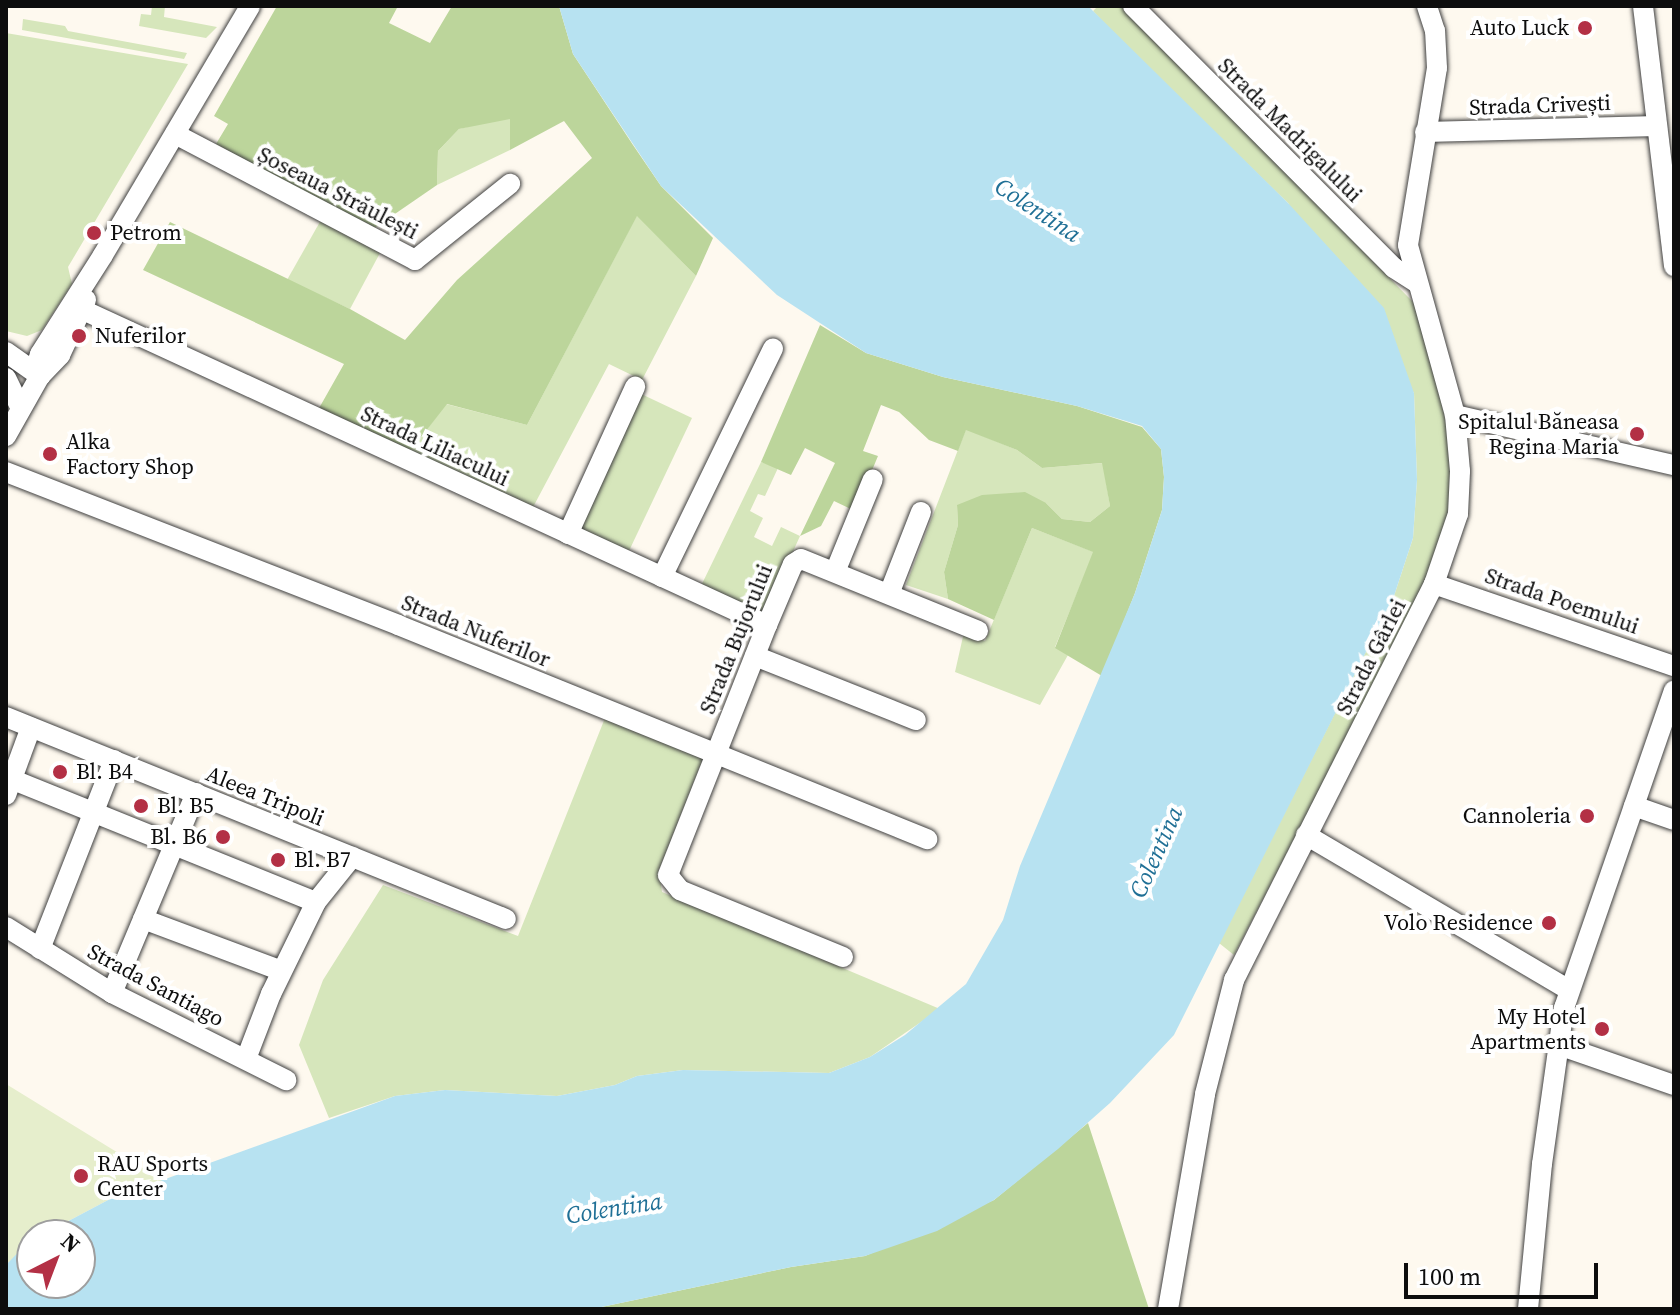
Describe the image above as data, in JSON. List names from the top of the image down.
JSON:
{
  "streets": {
    "street": [
      "Strada Crivești",
      "Strada Madrigalului",
      "Șoseaua Străulești",
      "Strada Liliacului",
      "Strada Poemului",
      "Strada Nuferilor",
      "Strada Bujorului",
      "Strada Gârlei",
      "Aleea Tripoli",
      "Strada Santiago"
    ]
  },
  "crossings": [
    ["Strada Crivești", "Strada Gârlei"],
    ["Strada Madrigalului", "Strada Gârlei"],
    ["Strada Liliacului", "Strada Bujorului"],
    ["Strada Poemului", "Strada Gârlei"],
    ["Strada Nuferilor", "Strada Bujorului"]
  ],
  "water": ["Colentina"],
  "places": [
    "Auto Luck",
    "Petrom",
    "Nuferilor",
    "Spitalul Băneasa Regina Maria",
    "Alka Factory Shop",
    "Bl. B4",
    "Bl. B5",
    "Cannoleria",
    "Bl. B6",
    "Bl. B7",
    "Volo Residence",
    "My Hotel Apartments",
    "RAU Sports Center"
  ],
  "scale_bar": "100 m",
  "north": "top right"
}
